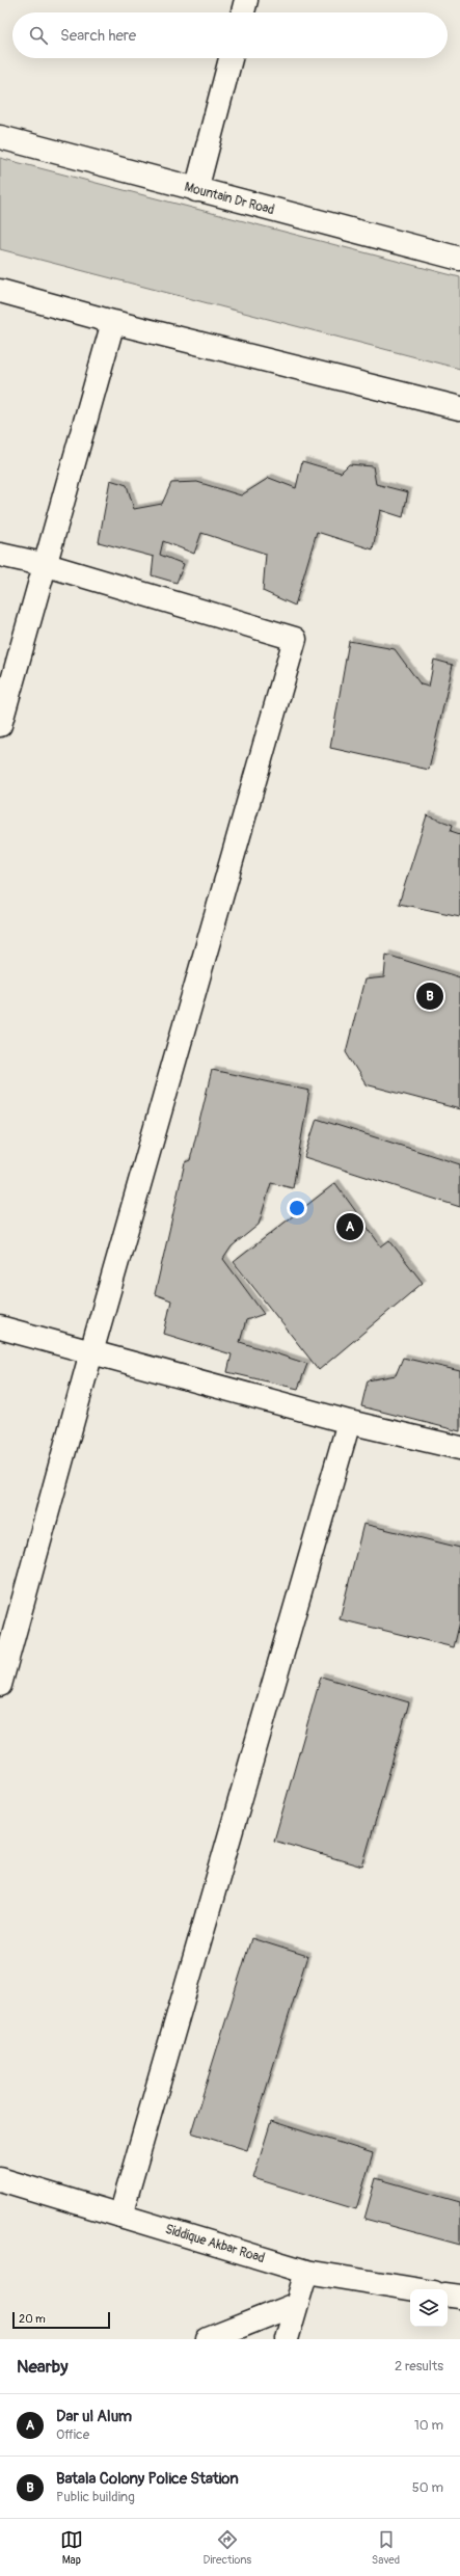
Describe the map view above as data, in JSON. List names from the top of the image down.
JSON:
{
  "streets": {
    "street": ["Mountain Dr Road", "Siddique Akbar Road"]
  },
  "scale_bar": "20 m",
  "page": {
    "search": "Search here",
    "pins": ["B", "A"],
    "scale": "20 m",
    "heading": ["Nearby", "2 results"],
    "list": [
      {
        "mark": "A",
        "name": "Dar ul Alum",
        "note": "Office",
        "value": "10 m"
      },
      {
        "mark": "B",
        "name": "Batala Colony Police Station",
        "note": "Public building",
        "value": "50 m"
      }
    ],
    "nav": ["Map", "Directions", "Saved"]
  }
}
